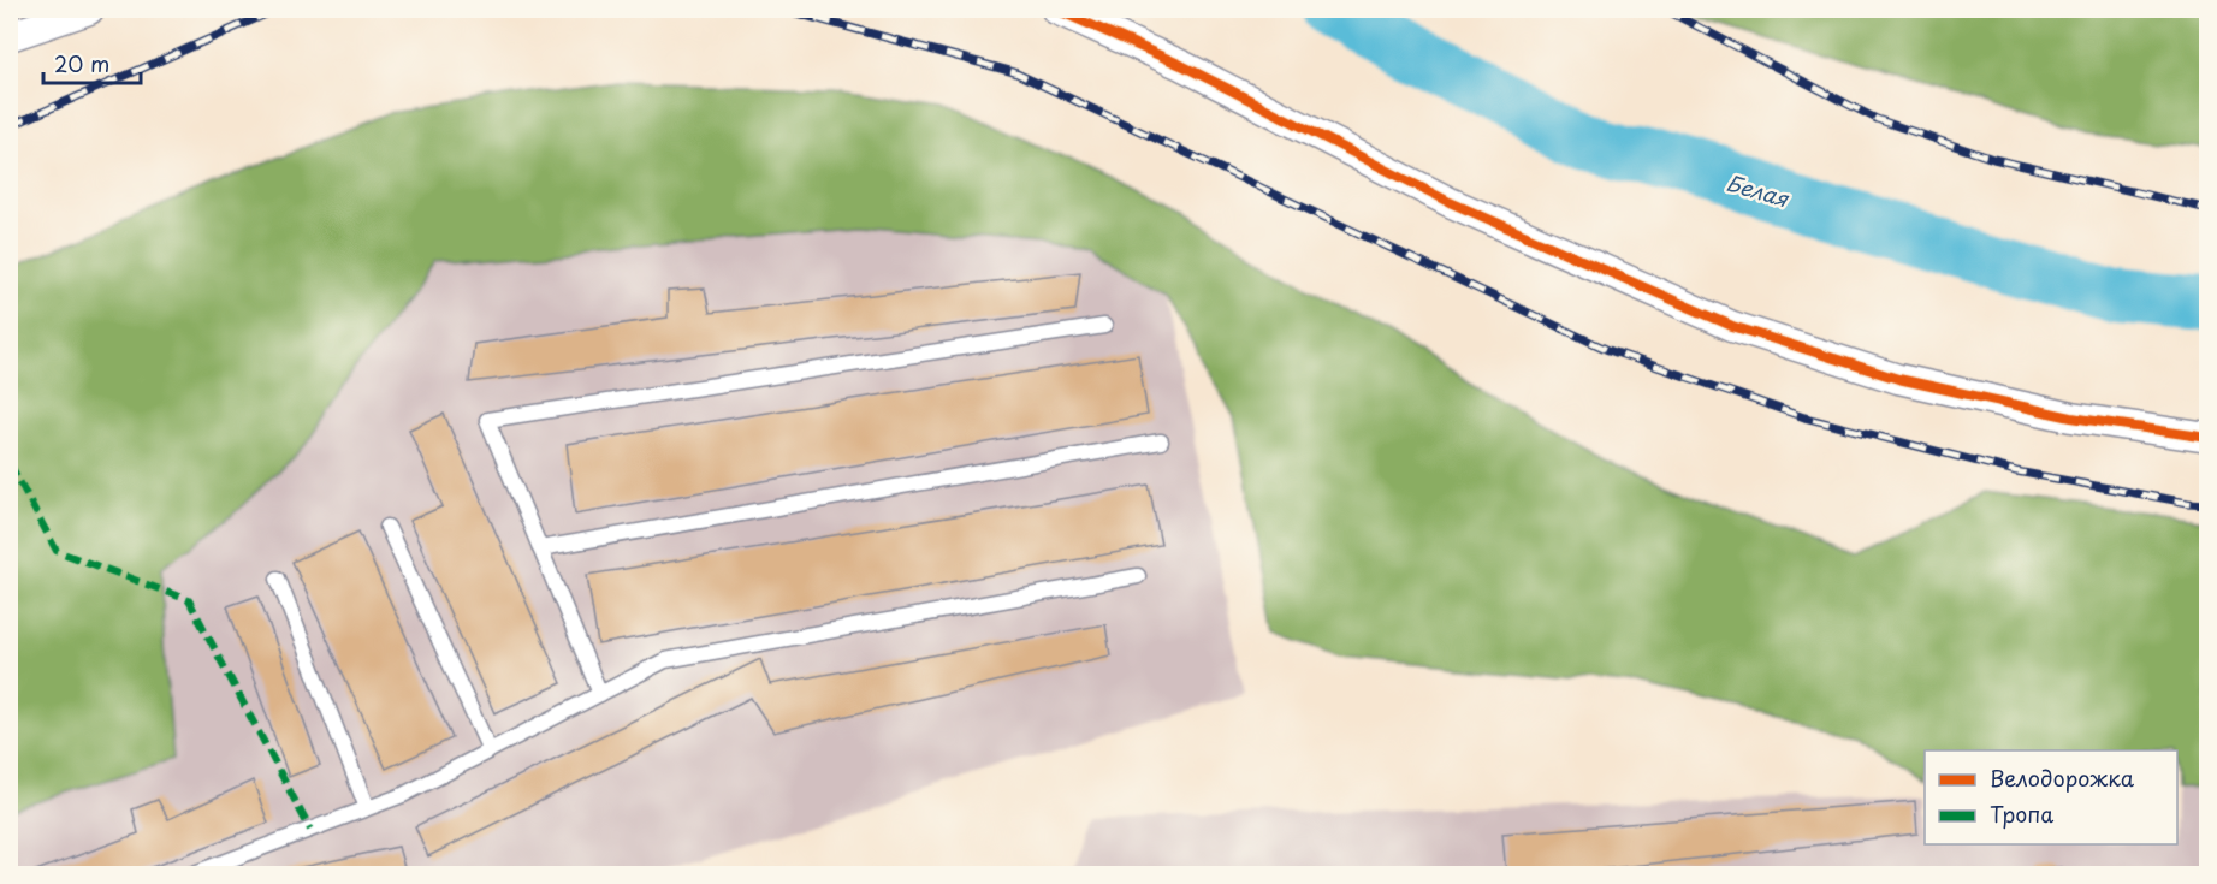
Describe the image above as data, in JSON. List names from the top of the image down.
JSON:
{
  "water": ["Белая"],
  "legend": ["Велодорожка", "Тропа"],
  "scale_bar": "20 m"
}
